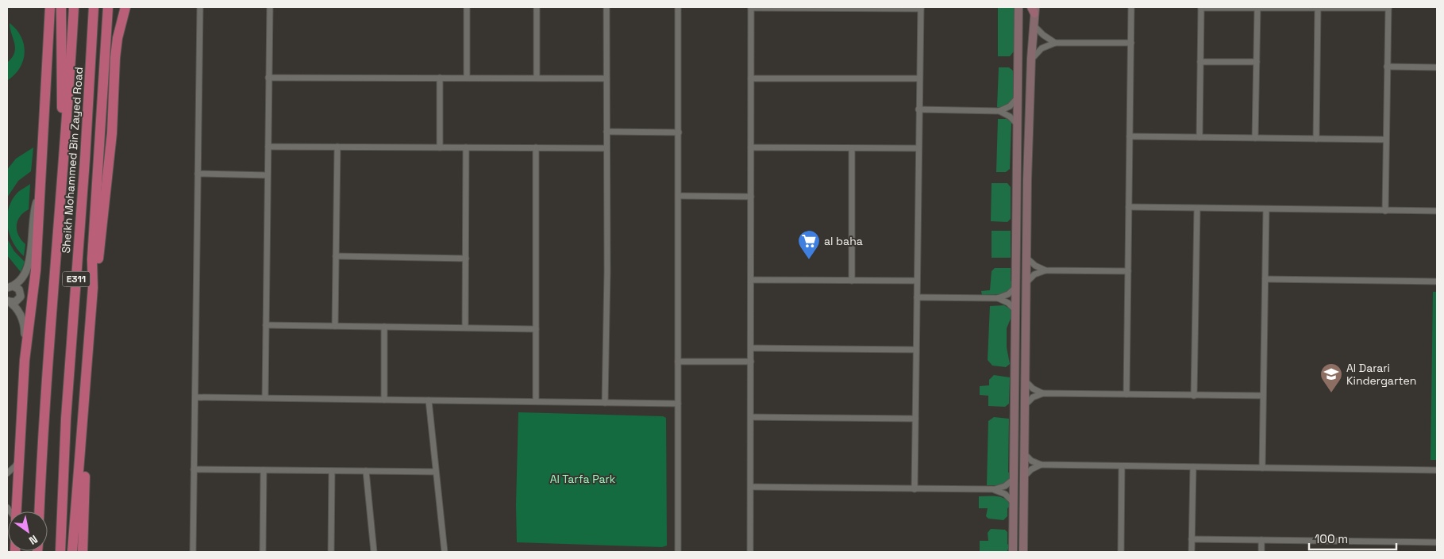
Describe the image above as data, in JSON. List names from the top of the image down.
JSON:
{
  "streets": {
    "highway": ["Sheikh Mohammed Bin Zayed Road", "E311"]
  },
  "parks": ["Al Tarfa Park"],
  "places": {
    "supermarket": ["al baha"],
    "school or university": ["Al Darari Kindergarten"]
  },
  "scale_bar": "100 m",
  "north": "bottom right"
}
